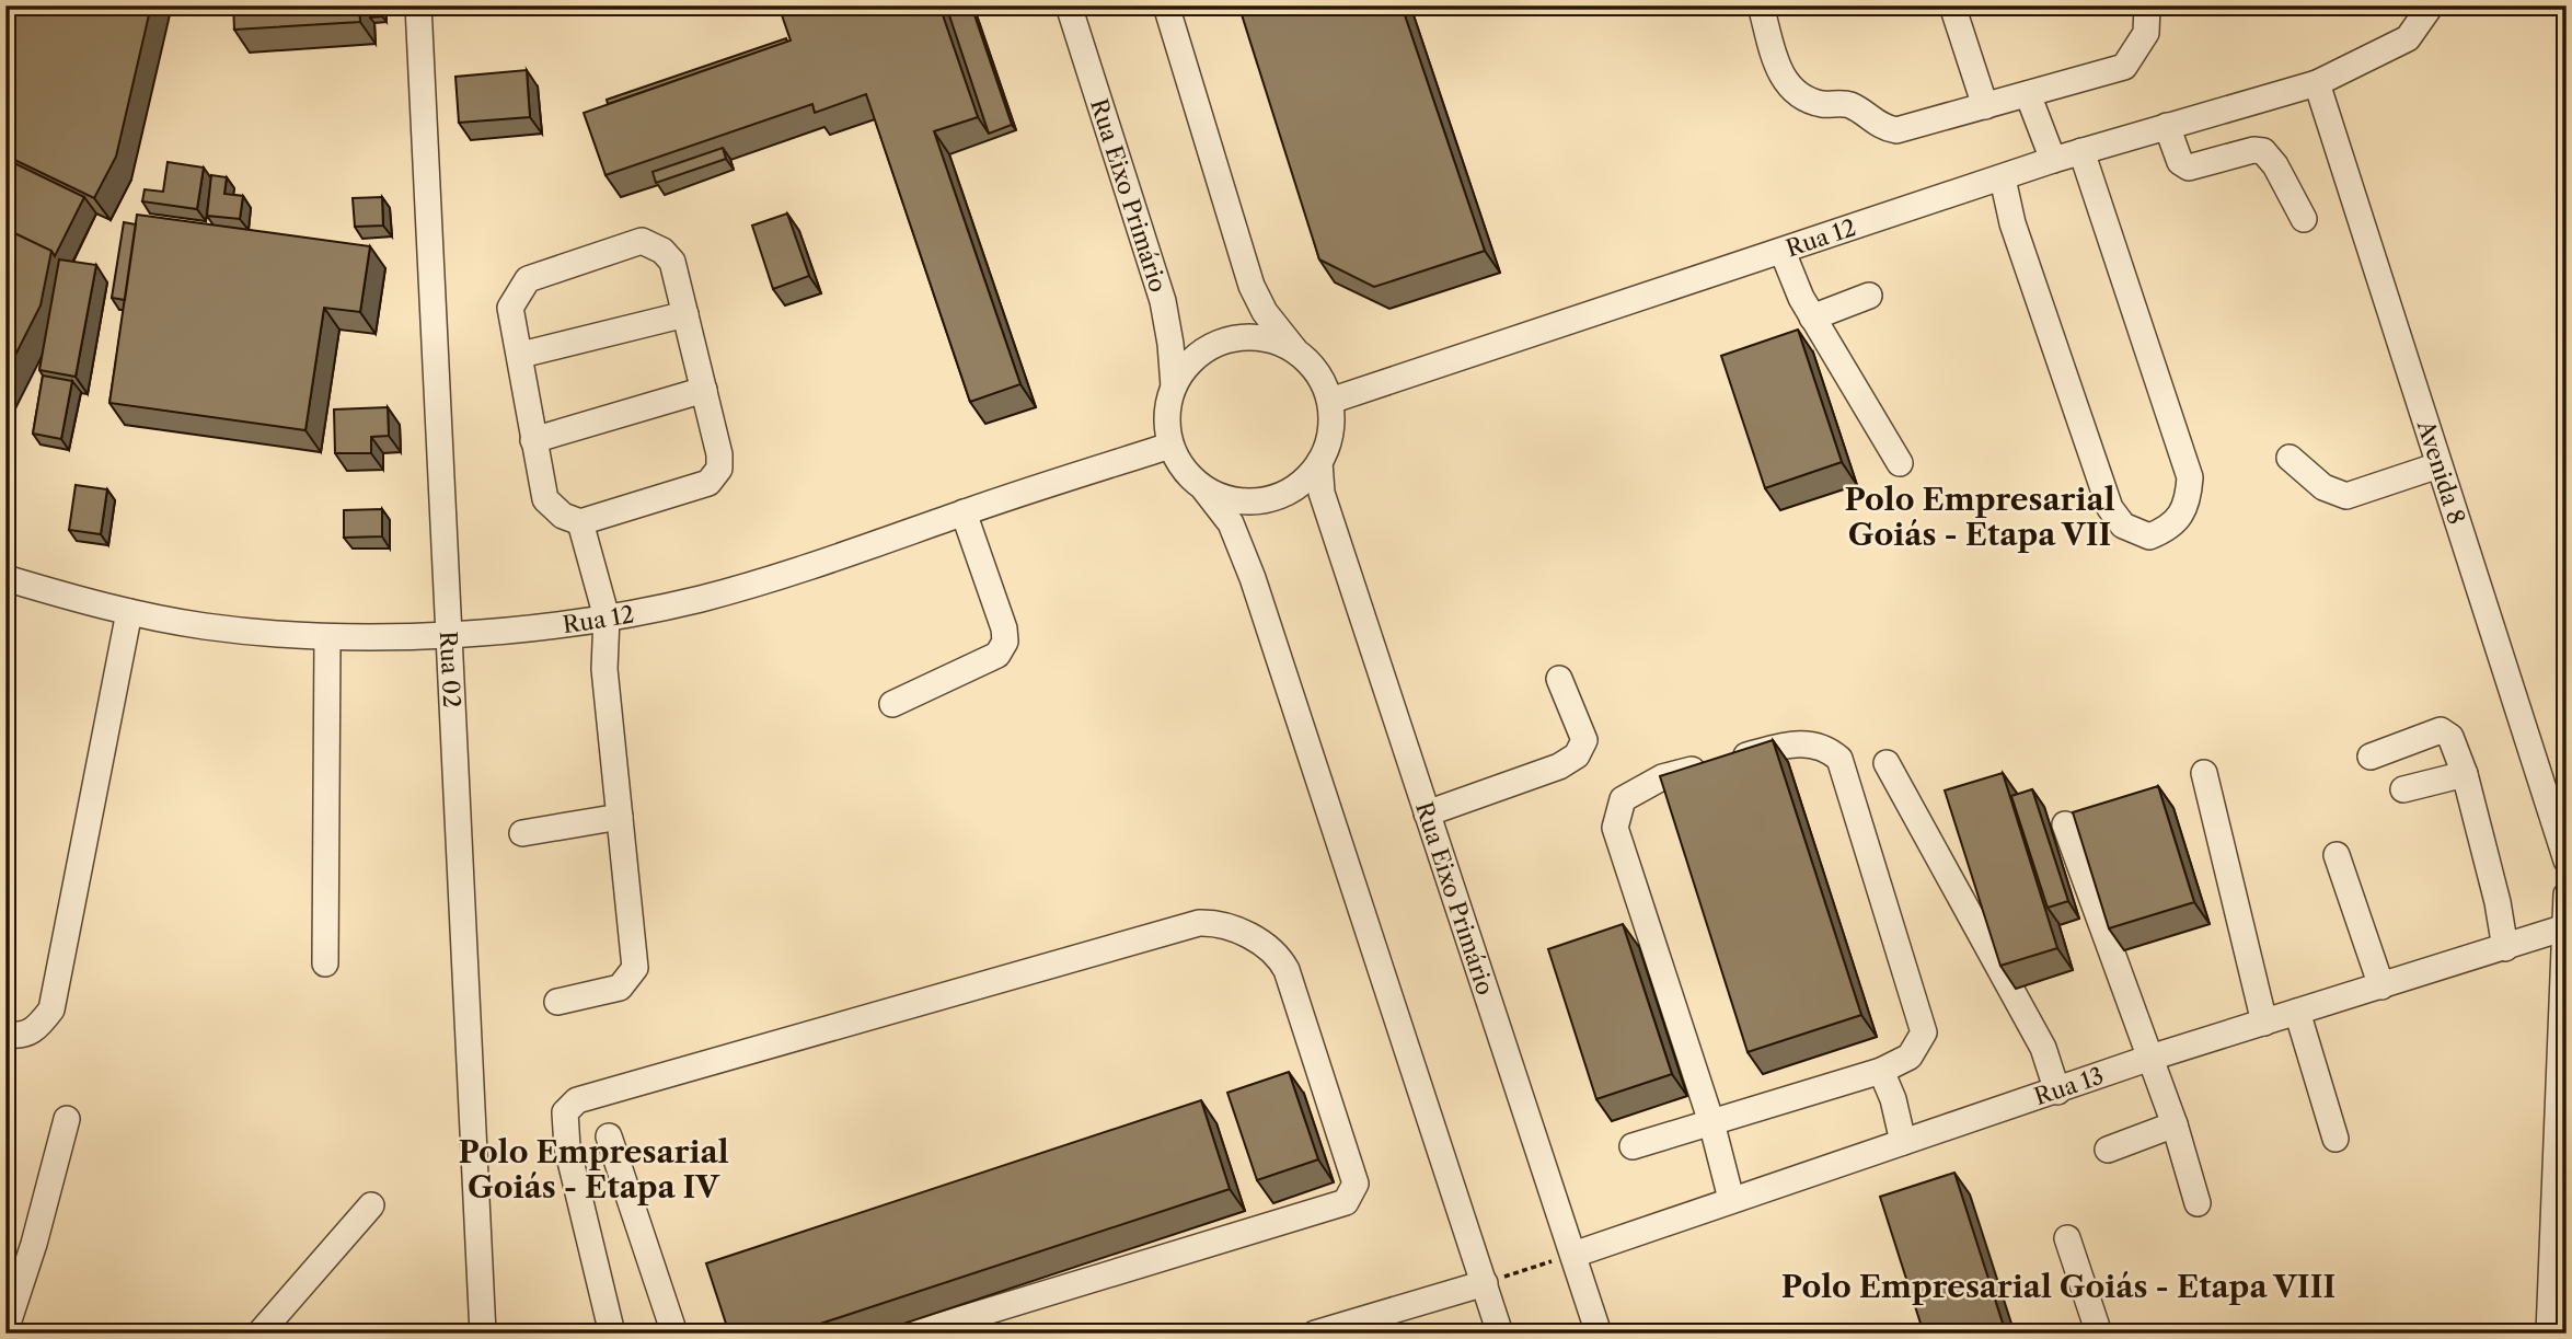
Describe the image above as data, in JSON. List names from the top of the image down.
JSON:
{
  "streets": {
    "street": [
      "Rua Eixo Primário",
      "Rua 12",
      "Avenida 8",
      "Rua 02",
      "Rua 13"
    ]
  },
  "crossings": [
    ["Rua Eixo Primário", "Rua 12"],
    ["Rua Eixo Primário", "Rua 13"],
    ["Rua 12", "Avenida 8"],
    ["Rua 12", "Rua 02"]
  ],
  "districts": ["Polo Empresarial Goiás - Etapa VII", "Polo Empresarial Goiás - Etapa IV", "Polo Empresarial Goiás - Etapa VIII"]
}
